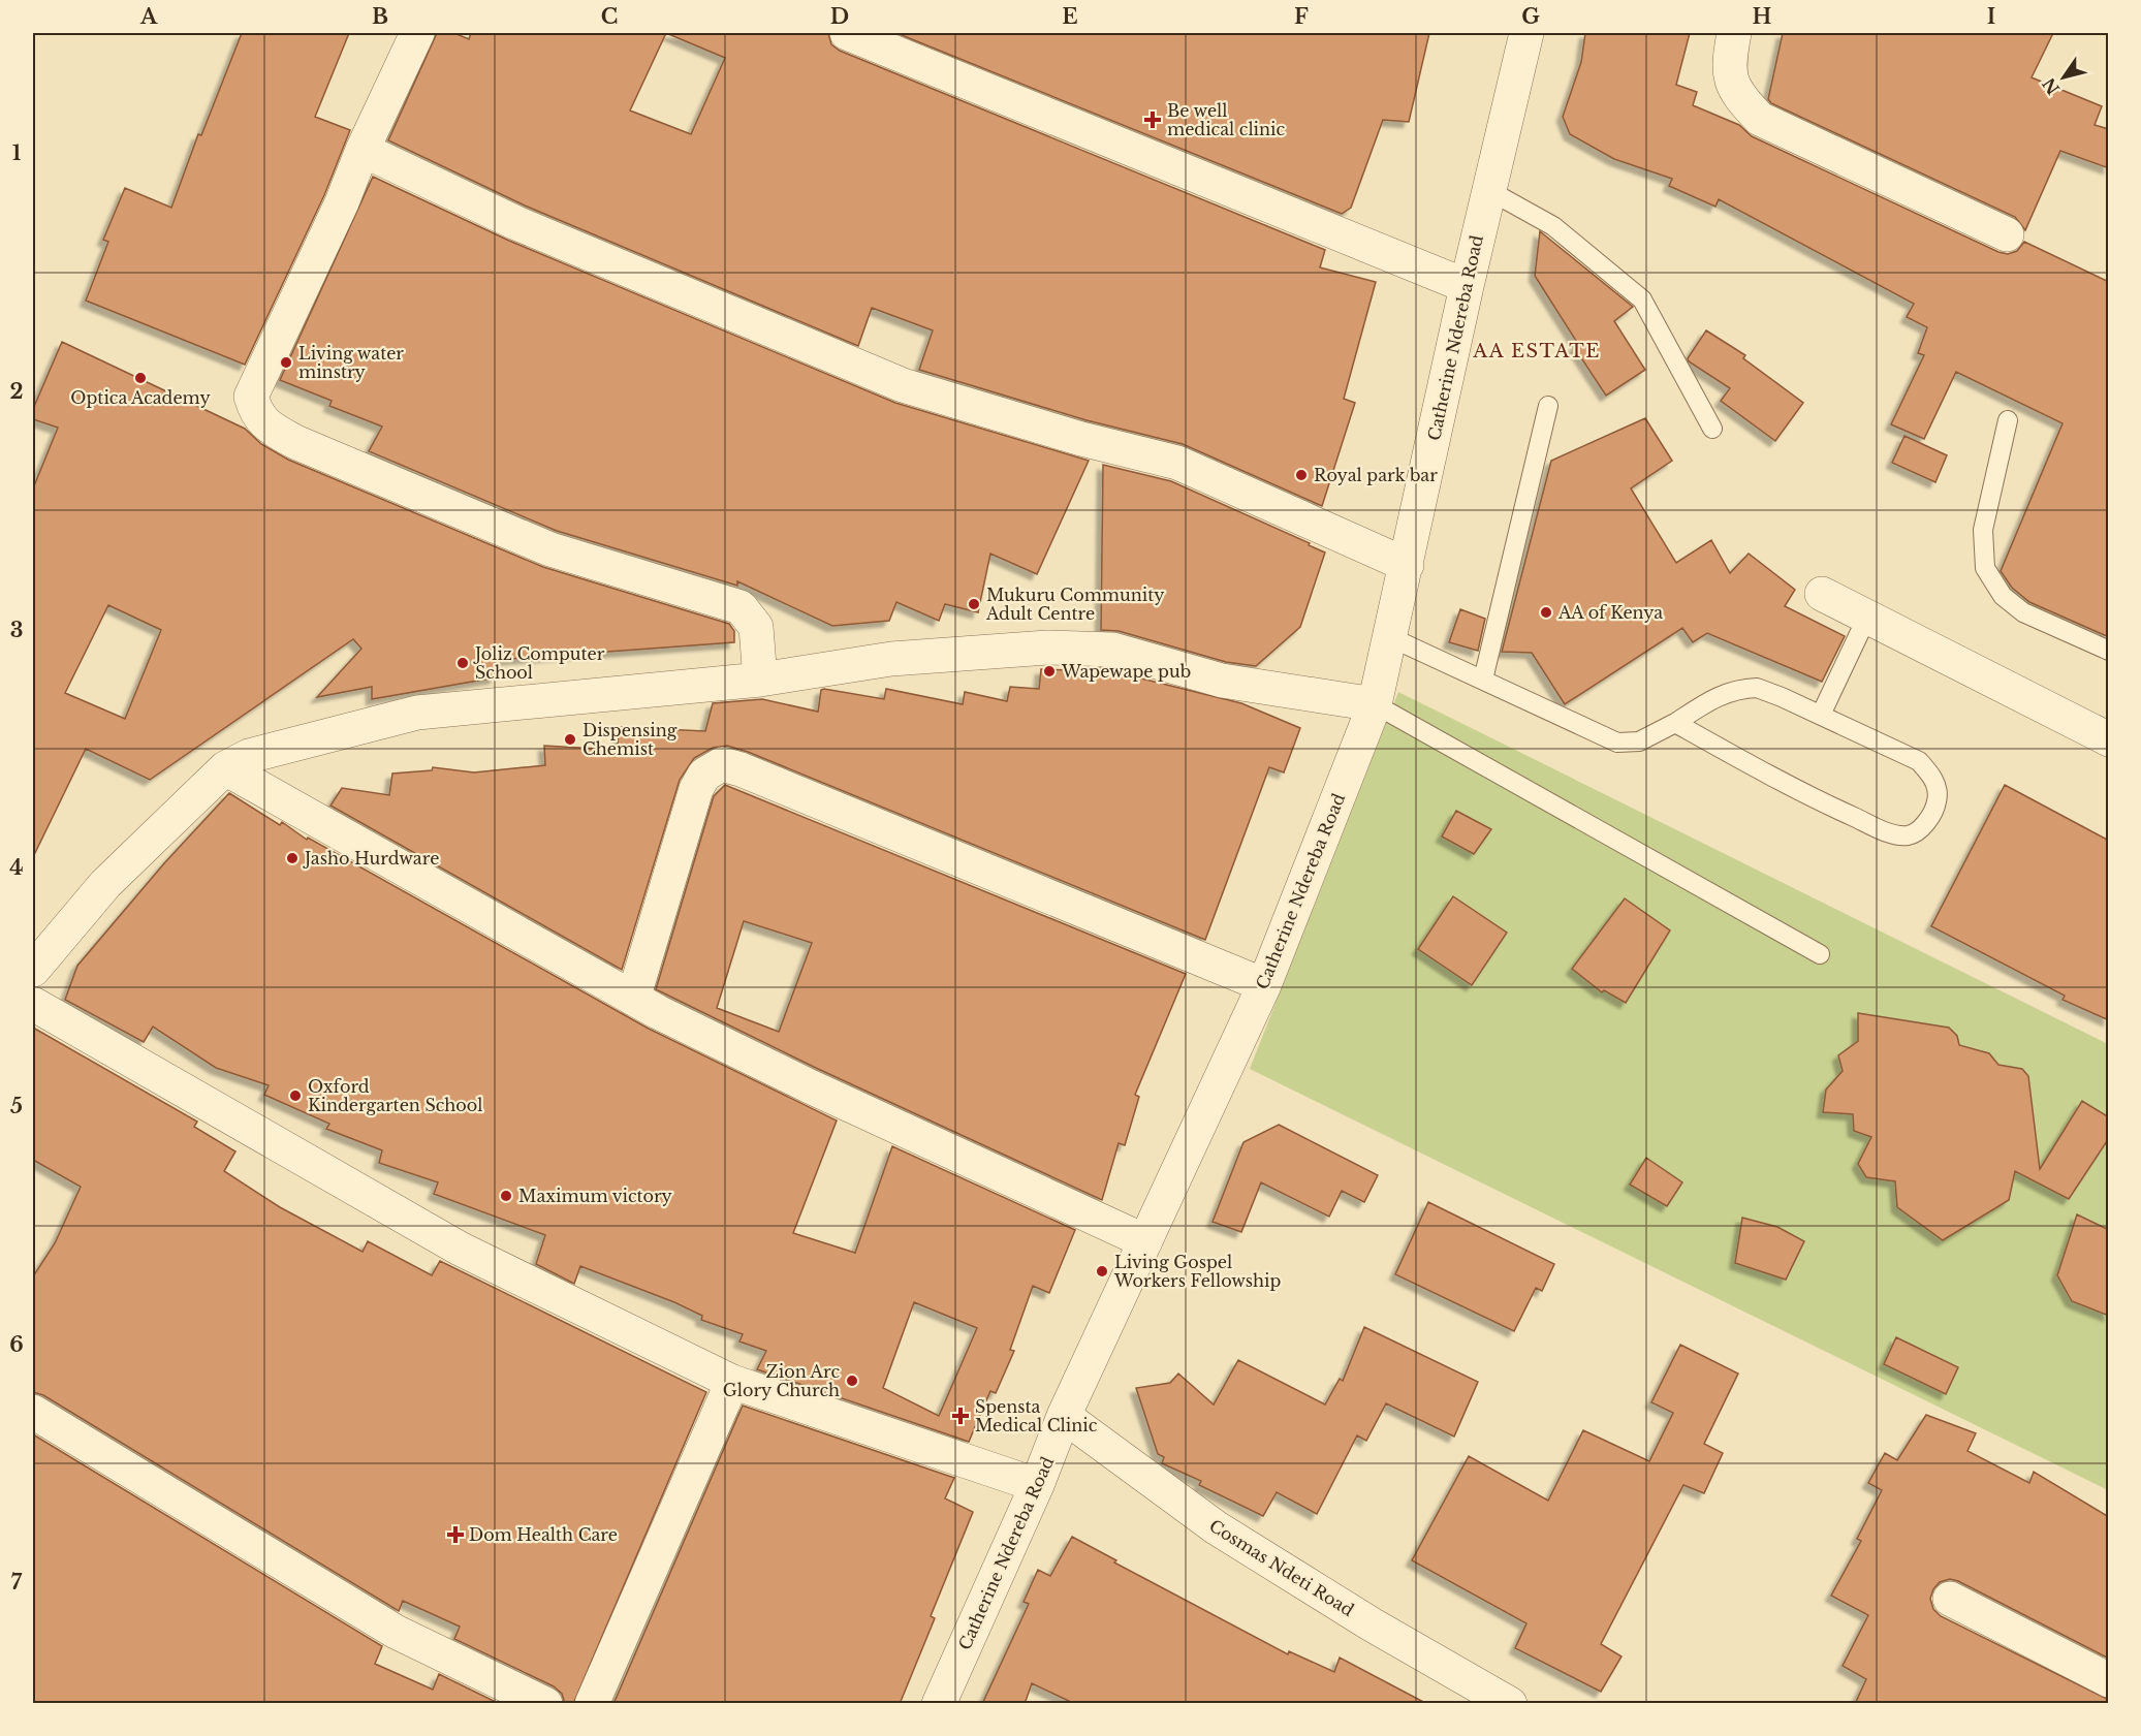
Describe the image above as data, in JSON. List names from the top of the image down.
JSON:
{
  "streets": {
    "street": ["Catherine Ndereba Road", "Cosmas Ndeti Road"]
  },
  "crossings": [
    ["Catherine Ndereba Road", "Cosmas Ndeti Road"]
  ],
  "districts": ["AA ESTATE"],
  "places": {
    "health": ["Be well medical clinic", "Spensta Medical Clinic", "Dom Health Care"],
    "other": [
      "Living water minstry",
      "Optica Academy",
      "Royal park bar",
      "Mukuru Community Adult Centre",
      "AA of Kenya",
      "Joliz Computer School",
      "Wapewape pub",
      "Dispensing Chemist",
      "Jasho Hurdware",
      "Oxford Kindergarten School",
      "Maximum victory",
      "Living Gospel Workers Fellowship",
      "Zion Arc Glory Church"
    ]
  },
  "north": "bottom left",
  "grid": {
    "columns": [
      "A",
      "B",
      "C",
      "D",
      "E",
      "F",
      "G",
      "H",
      "I"
    ],
    "rows": [
      "1",
      "2",
      "3",
      "4",
      "5",
      "6",
      "7"
    ]
  }
}
